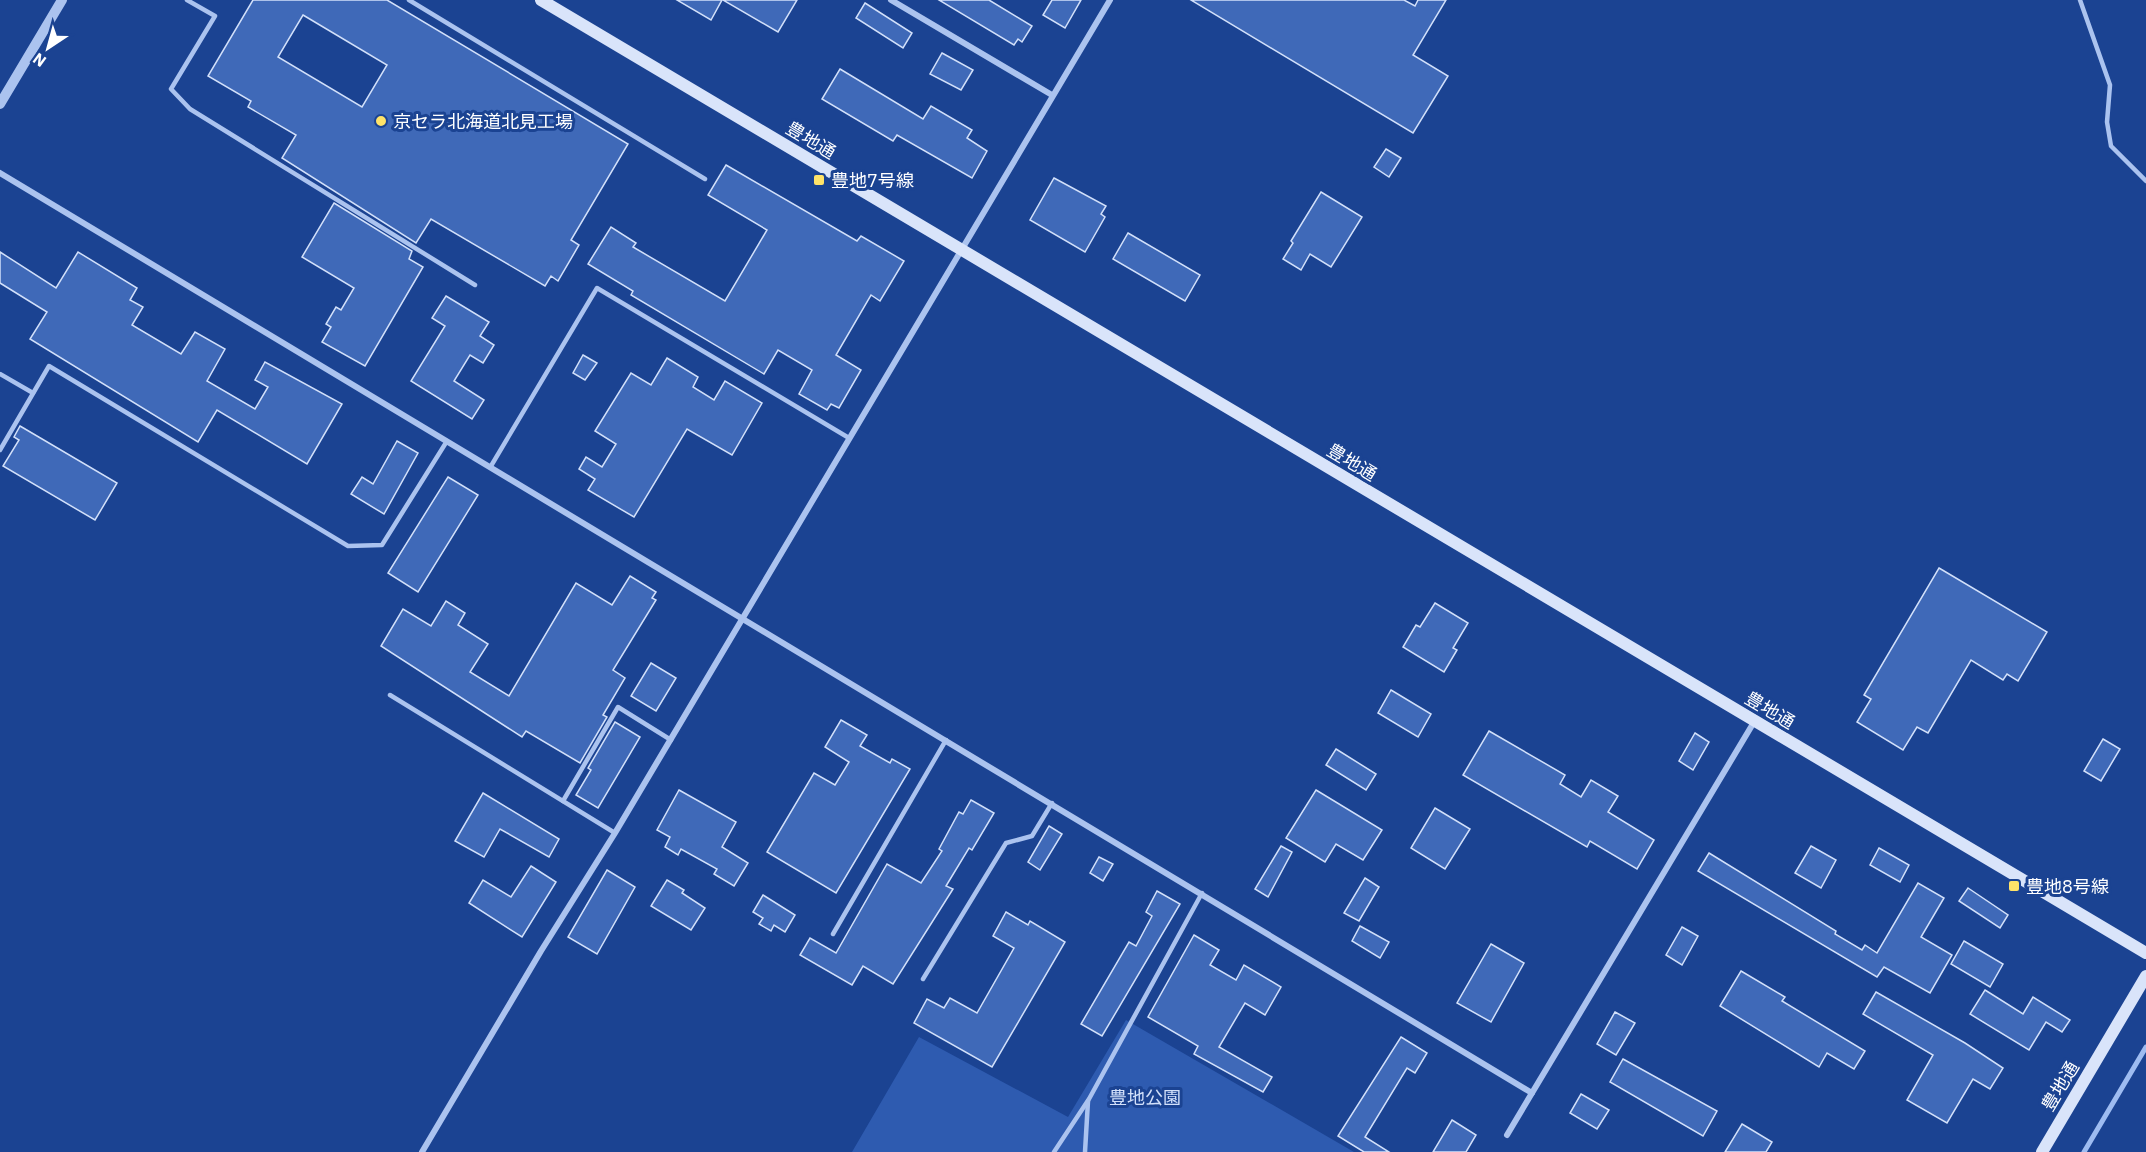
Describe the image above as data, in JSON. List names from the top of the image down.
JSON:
{
  "streets": {
    "main road": ["豊地通"]
  },
  "parks": ["豊地公園"],
  "places": {
    "other": ["京セラ北海道北見工場"],
    "transit": ["豊地7号線", "豊地8号線"]
  },
  "north": "bottom left"
}
